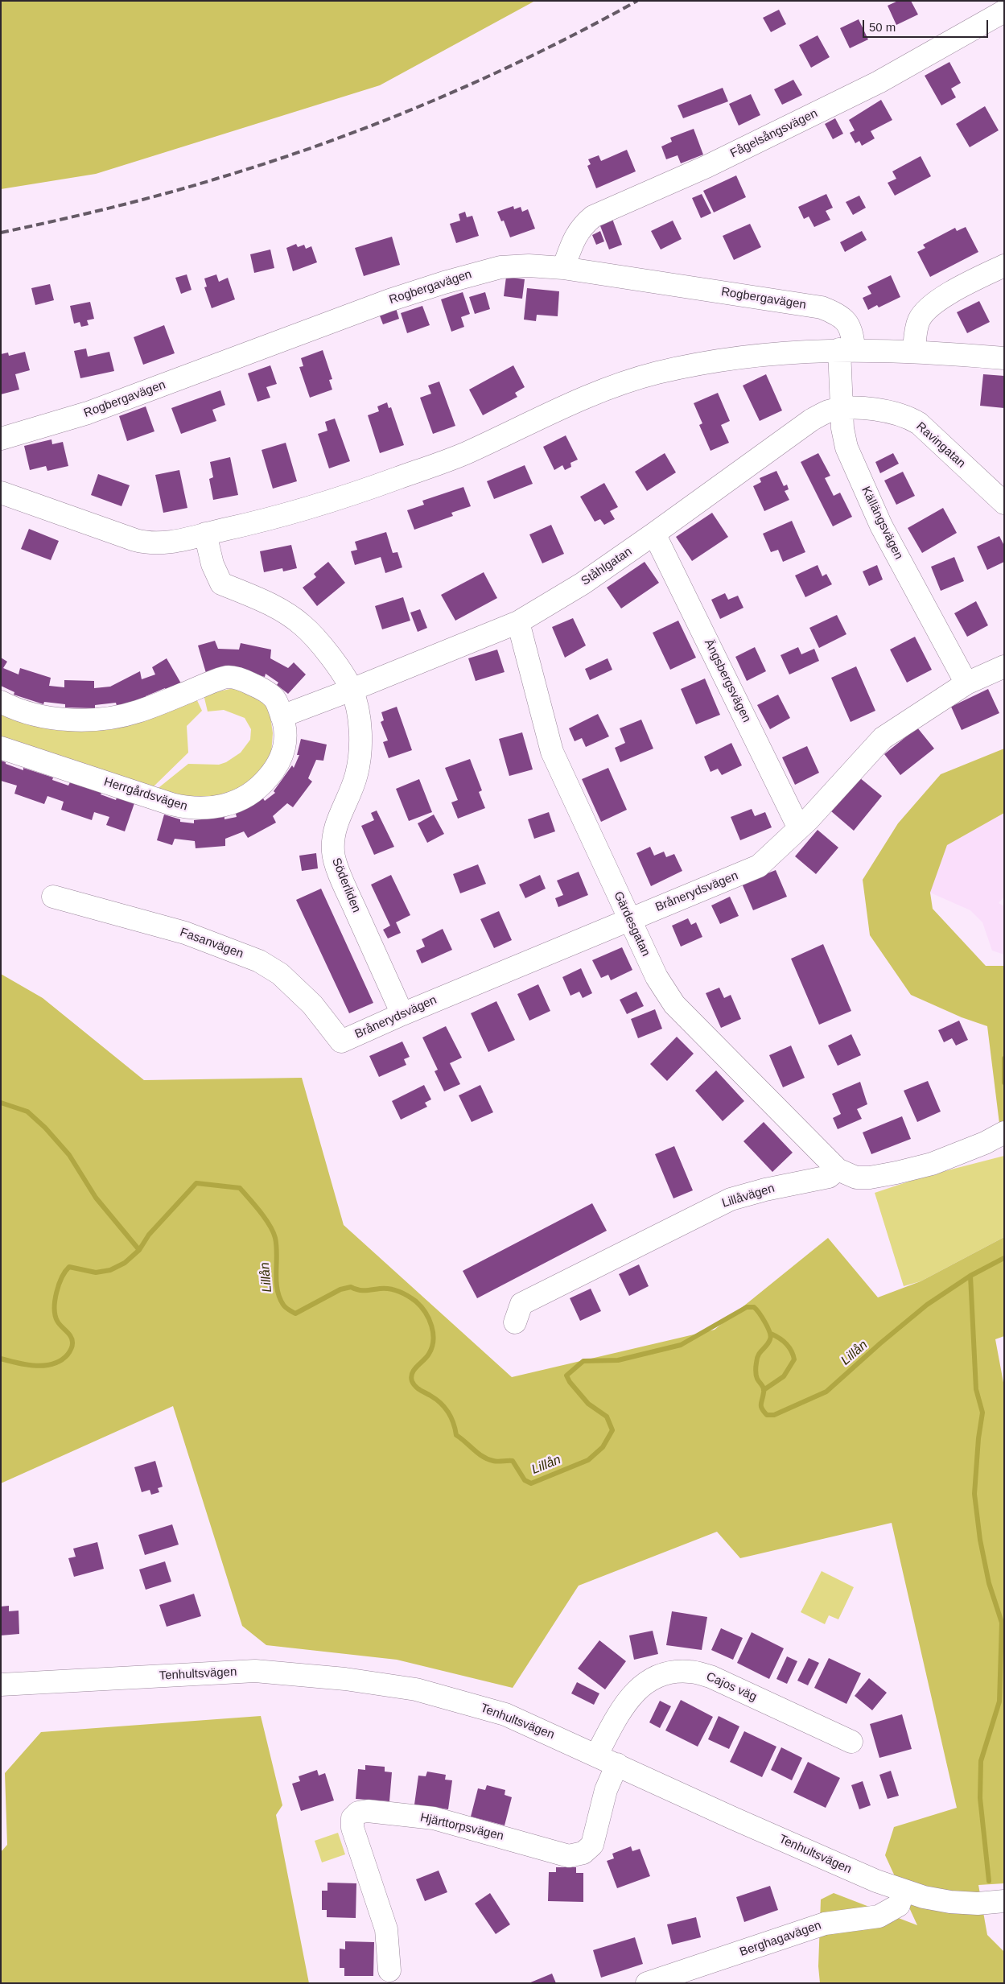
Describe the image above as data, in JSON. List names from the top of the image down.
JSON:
{
  "streets": {
    "street": [
      "Fågelsångsvägen",
      "Rogbergavägen",
      "Ravingatan",
      "Källängsvägen",
      "Ståhlgatan",
      "Ängsbergsvägen",
      "Herrgårdsvägen",
      "Söderliden",
      "Brånerydsvägen",
      "Gärdesgatan",
      "Fasanvägen",
      "Lillåvägen",
      "Tenhultsvägen",
      "Cajos väg",
      "Hjärttorpsvägen",
      "Berghagavägen"
    ]
  },
  "crossings": [
    ["Fågelsångsvägen", "Rogbergavägen"],
    ["Rogbergavägen", "Källängsvägen"],
    ["Ravingatan", "Källängsvägen"],
    ["Ravingatan", "Ståhlgatan"],
    ["Källängsvägen", "Ståhlgatan"],
    ["Källängsvägen", "Brånerydsvägen"],
    ["Ståhlgatan", "Ängsbergsvägen"],
    ["Ståhlgatan", "Söderliden"],
    ["Ståhlgatan", "Gärdesgatan"],
    ["Ängsbergsvägen", "Brånerydsvägen"],
    ["Söderliden", "Brånerydsvägen"],
    ["Brånerydsvägen", "Gärdesgatan"],
    ["Brånerydsvägen", "Fasanvägen"],
    ["Gärdesgatan", "Lillåvägen"],
    ["Tenhultsvägen", "Cajos väg"],
    ["Tenhultsvägen", "Hjärttorpsvägen"],
    ["Tenhultsvägen", "Berghagavägen"]
  ],
  "water": ["Lillån"],
  "scale_bar": "50 m"
}
